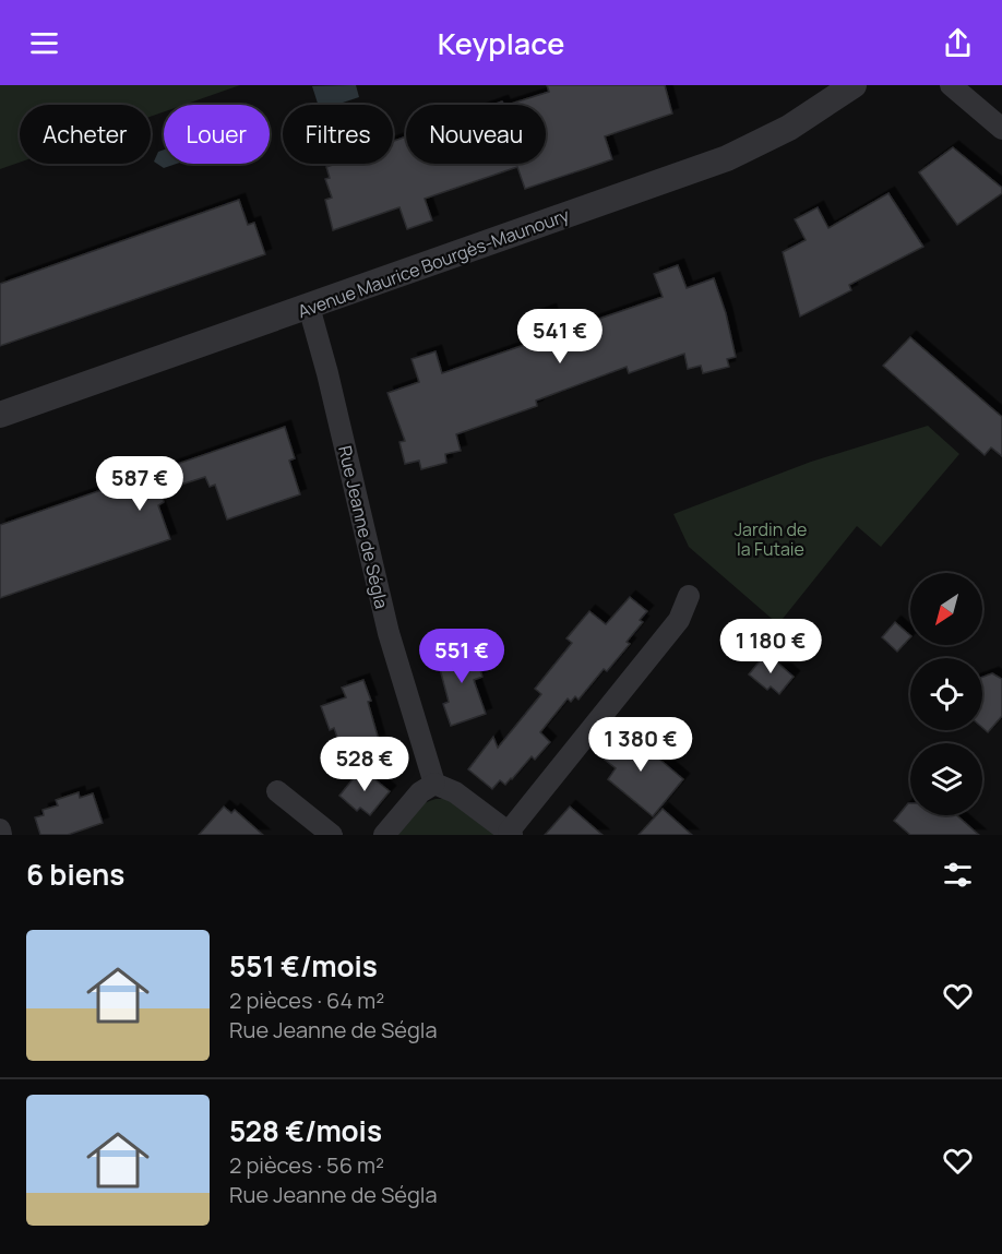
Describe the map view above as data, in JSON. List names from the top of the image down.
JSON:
{
  "streets": {
    "street": ["Avenue Maurice Bourgès-Maunoury", "Rue Jeanne de Ségla"]
  },
  "crossings": [
    ["Avenue Maurice Bourgès-Maunoury", "Rue Jeanne de Ségla"]
  ],
  "parks": ["Jardin de la Futaie"],
  "north": "bottom left",
  "page": {
    "header": "Keyplace",
    "chip": [
      "Acheter",
      "Louer",
      "Filtres",
      "Nouveau"
    ],
    "price": [
      "541 €",
      "587 €",
      "1 180 €",
      "551 €",
      "1 380 €",
      "528 €"
    ],
    "heading": "6 biens",
    "list": [
      {
        "name": "551 €/mois",
        "note": "2 pièces · 64 m² · Rue Jeanne de Ségla"
      },
      {
        "name": "528 €/mois",
        "note": "2 pièces · 56 m² · Rue Jeanne de Ségla"
      }
    ]
  }
}
